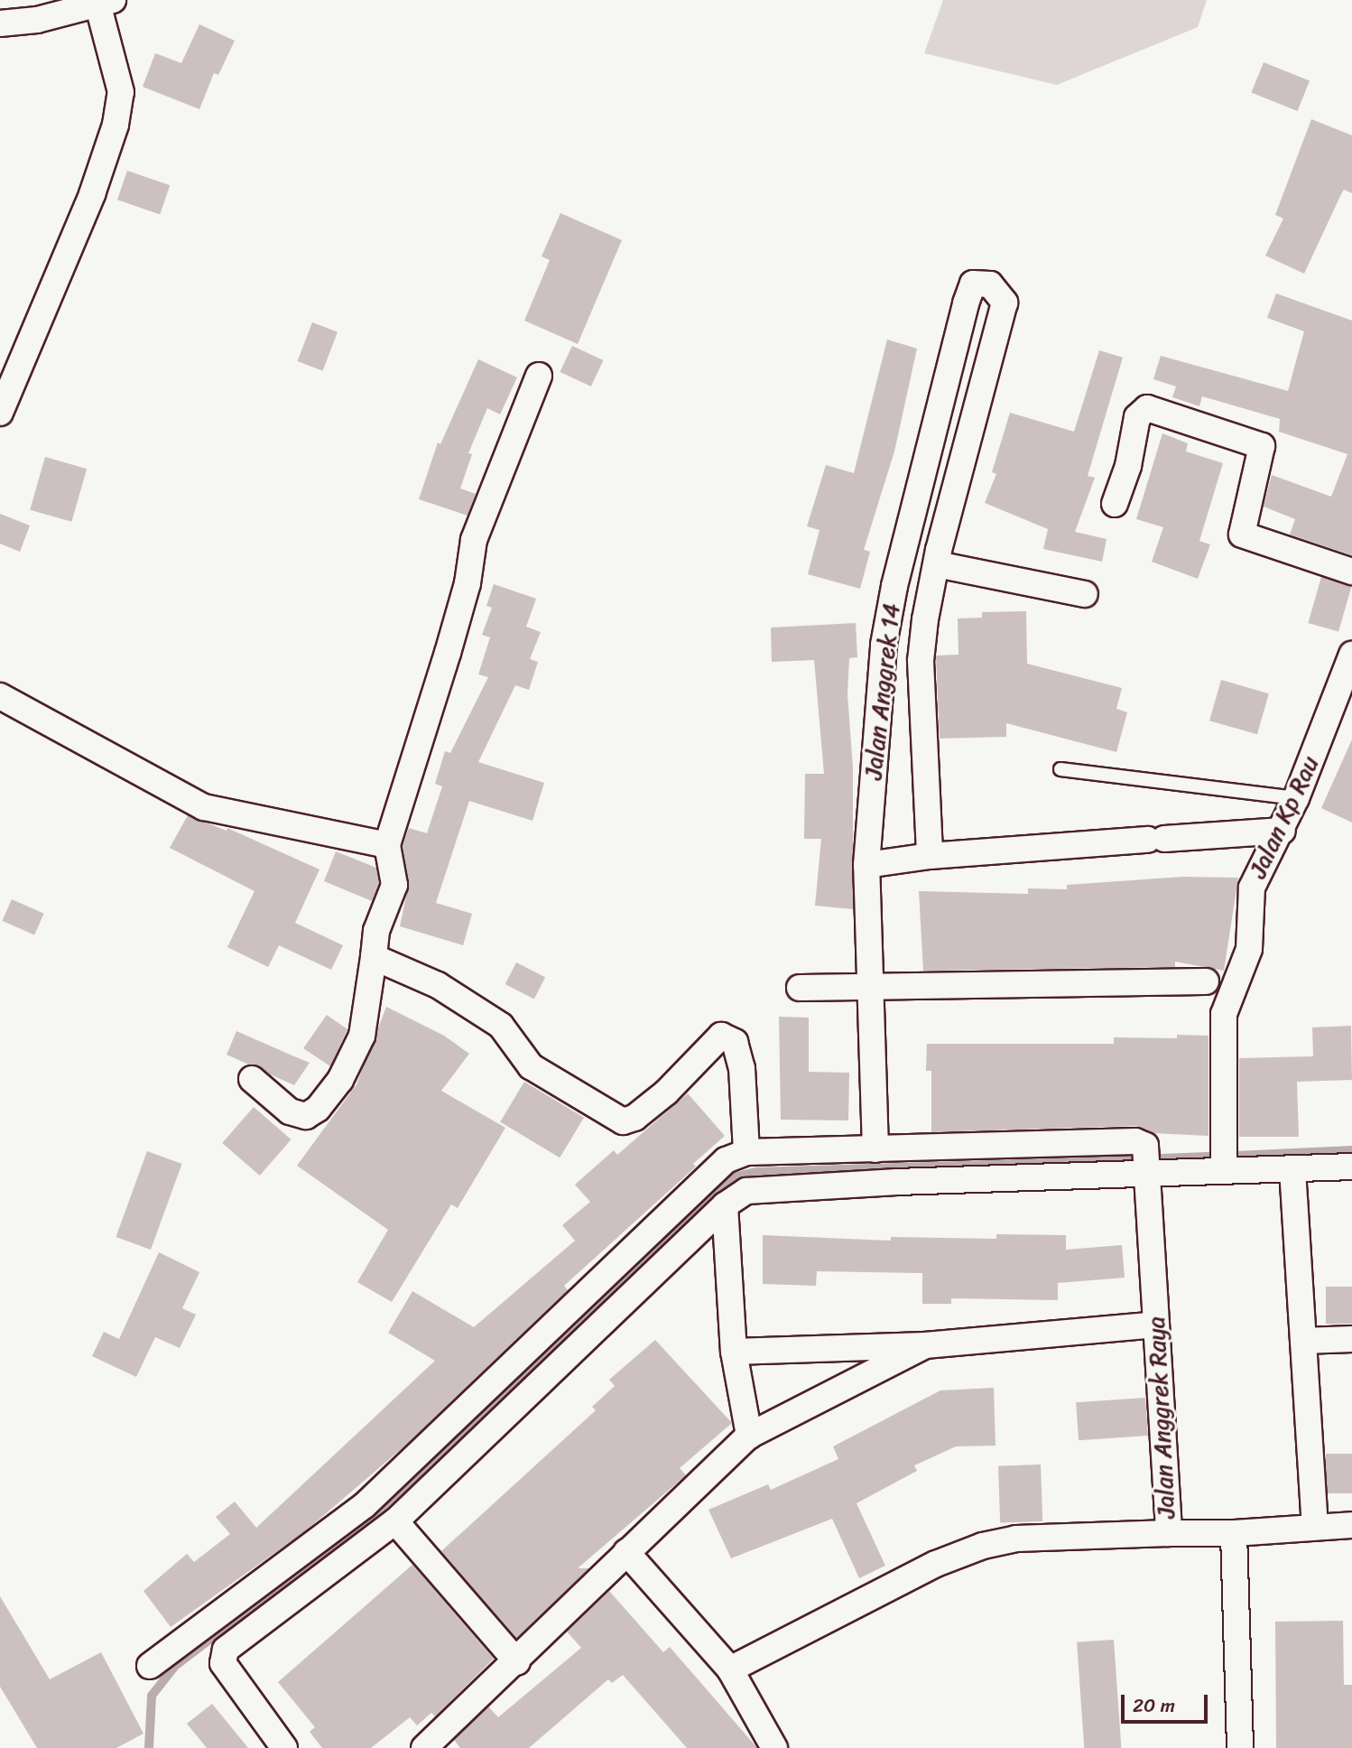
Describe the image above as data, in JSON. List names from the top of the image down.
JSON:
{
  "streets": {
    "street": ["Jalan Anggrek 14", "Jalan Kp Rau", "Jalan Anggrek Raya"]
  },
  "crossings": [
    ["Jalan Anggrek 14", "Jalan Anggrek Raya"]
  ],
  "scale_bar": "20 m"
}
